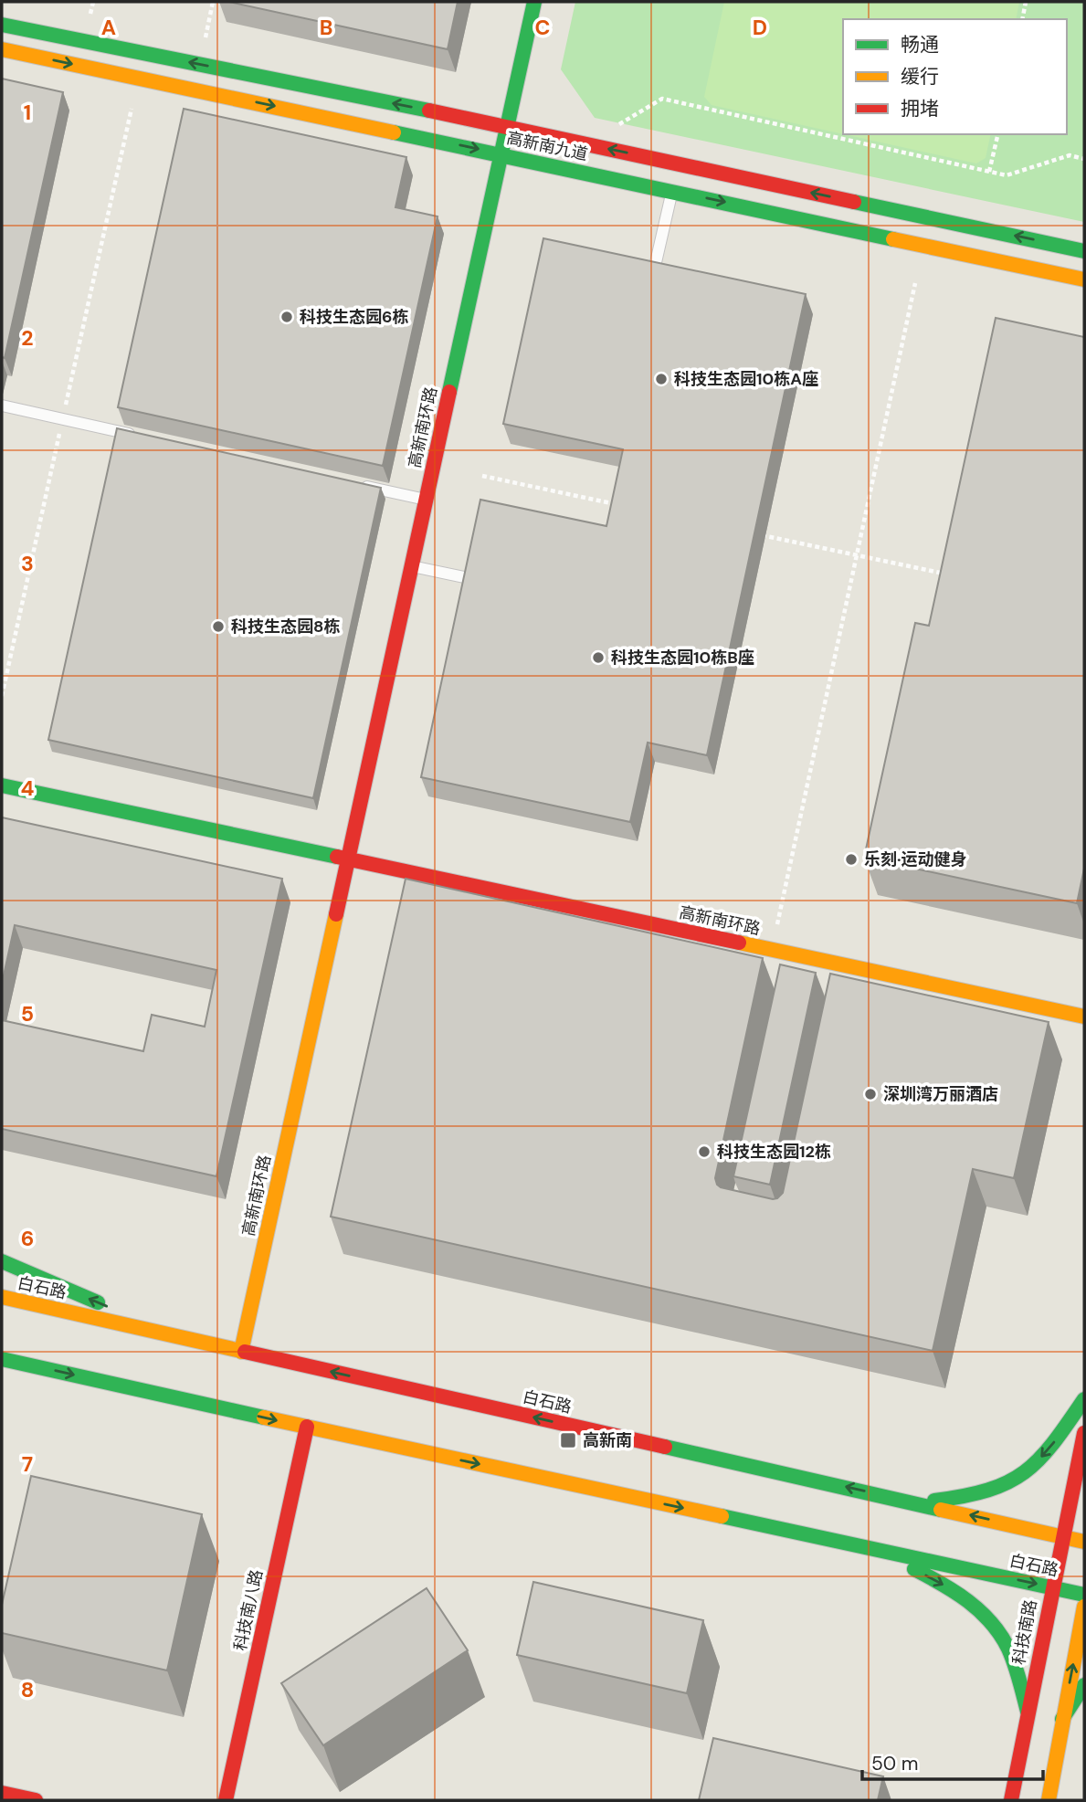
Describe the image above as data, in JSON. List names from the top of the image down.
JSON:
{
  "streets": {
    "street": [
      "高新南九道",
      "高新南环路",
      "白石路",
      "科技南八路",
      "科技南路"
    ]
  },
  "crossings": [
    ["高新南九道", "高新南环路"],
    ["高新南环路", "白石路"],
    ["白石路", "科技南八路"],
    ["白石路", "科技南路"]
  ],
  "places": {
    "other": [
      "科技生态园6栋",
      "科技生态园10栋A座",
      "科技生态园8栋",
      "科技生态园10栋B座",
      "乐刻·运动健身",
      "深圳湾万丽酒店",
      "科技生态园12栋"
    ],
    "transit": ["高新南"]
  },
  "legend": ["畅通", "缓行", "拥堵"],
  "scale_bar": "50 m",
  "grid": {
    "columns": [
      "A",
      "B",
      "C",
      "D"
    ],
    "rows": [
      "1",
      "2",
      "3",
      "4",
      "5",
      "6",
      "7",
      "8"
    ]
  }
}
